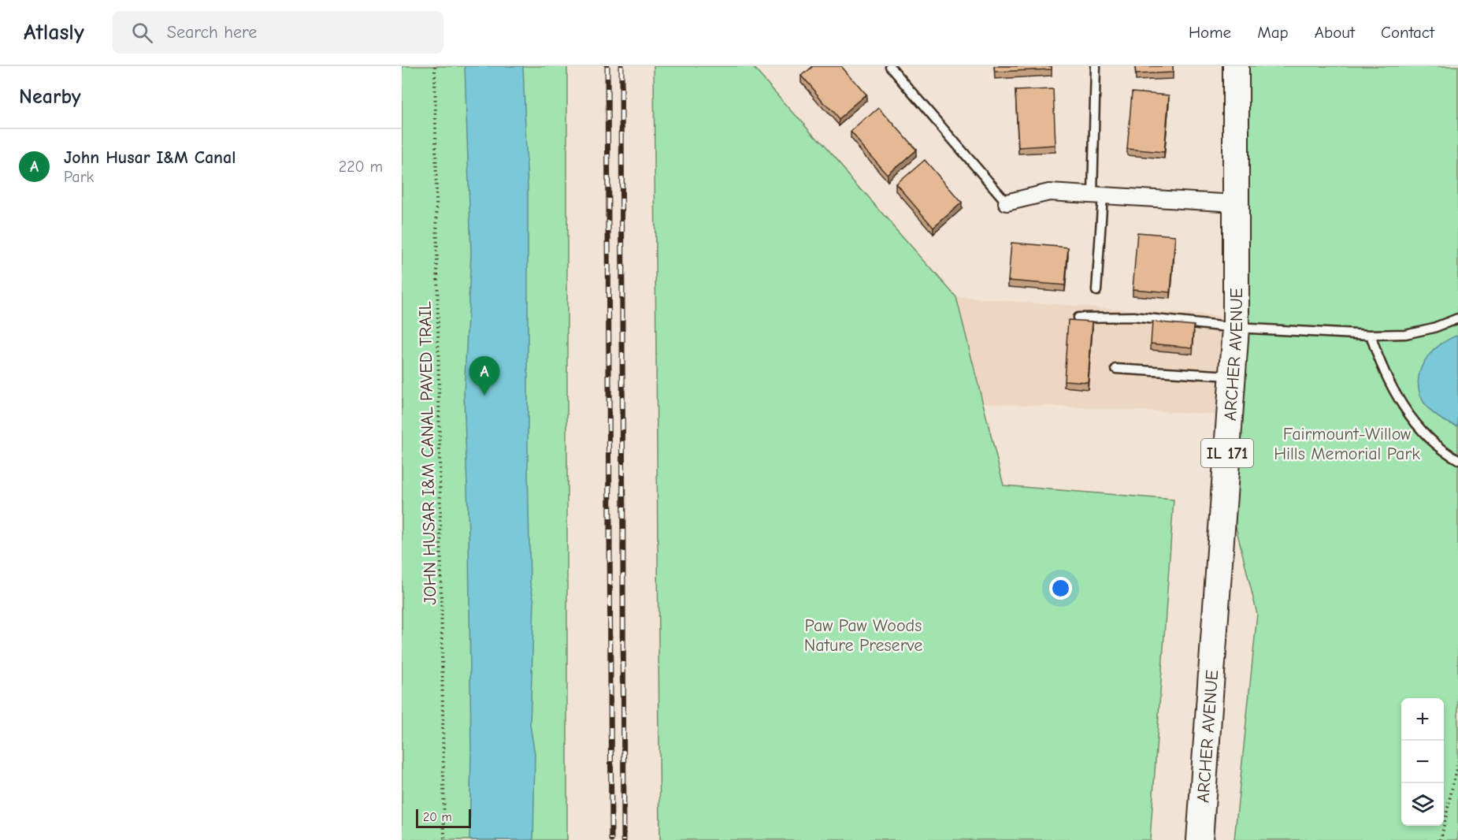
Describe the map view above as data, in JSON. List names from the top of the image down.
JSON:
{
  "streets": {
    "main road": ["ARCHER AVENUE", "IL 171"],
    "path": ["JOHN HUSAR I&M CANAL PAVED TRAIL"]
  },
  "parks": ["Fairmount-Willow Hills Memorial Park", "Paw Paw Woods Nature Preserve"],
  "scale_bar": "20 m",
  "page": {
    "header": "Atlasly",
    "search": "Search here",
    "nav": [
      "Home",
      "Map",
      "About",
      "Contact"
    ],
    "heading": "Nearby",
    "list": [
      {
        "mark": "A",
        "name": "John Husar I&M Canal",
        "note": "Park",
        "value": "220 m"
      }
    ],
    "pins": "A",
    "map_buttons": ["+", "−"],
    "scale": "20 m"
  }
}
